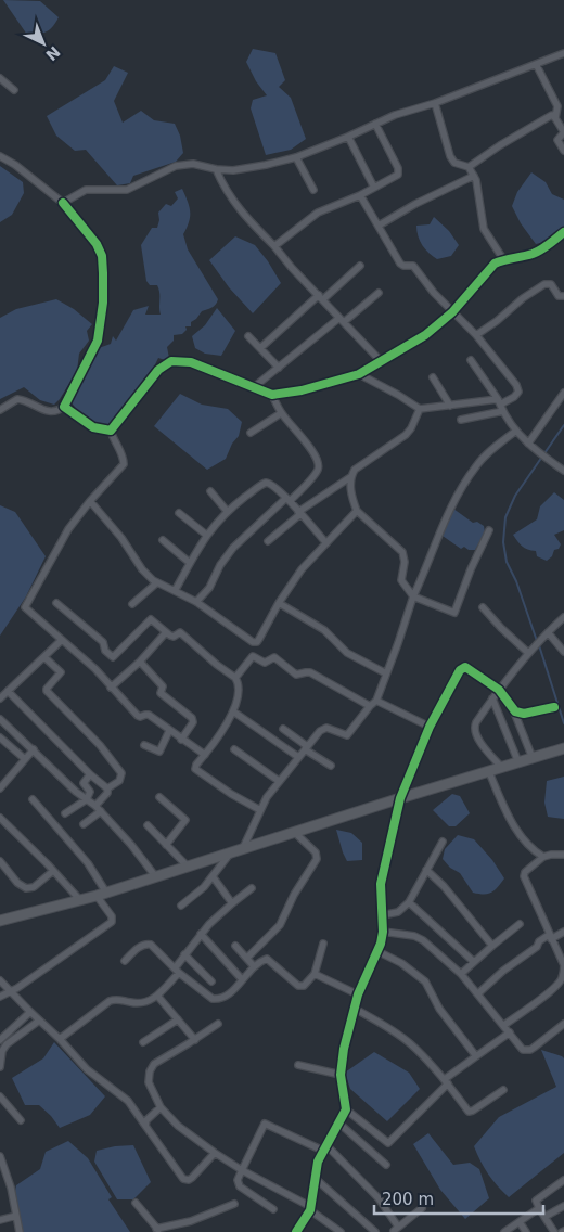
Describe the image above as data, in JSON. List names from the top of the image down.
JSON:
{
  "scale_bar": "200 m",
  "north": "bottom right"
}
